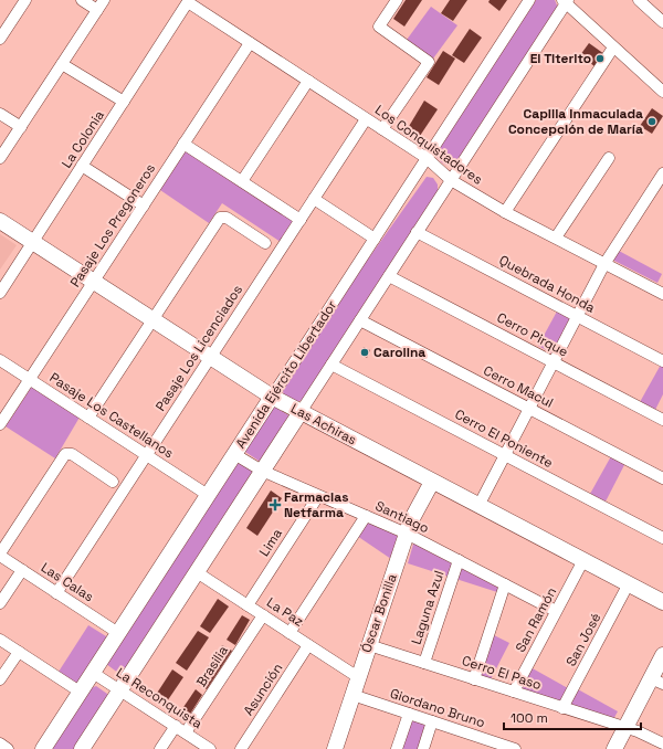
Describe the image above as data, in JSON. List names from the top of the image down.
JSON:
{
  "streets": {
    "street": [
      "La Colonia",
      "Los Conquistadores",
      "Pasaje Los Pregoneros",
      "Quebrada Honda",
      "Cerro Pirque",
      "Pasaje Los Licenciados",
      "Avenida Ejército Libertador",
      "Cerro Macul",
      "Pasaje Los Castellanos",
      "Las Achiras",
      "Cerro El Poniente",
      "Santiago",
      "Lima",
      "Las Calas",
      "Laguna Azul",
      "La Paz",
      "Óscar Bonilla",
      "San Ramón",
      "San José",
      "Brasilia",
      "Cerro El Paso",
      "Asunción",
      "La Reconquista",
      "Giordano Bruno"
    ]
  },
  "crossings": [
    ["La Colonia", "Los Conquistadores"],
    ["La Colonia", "Las Achiras"],
    ["Los Conquistadores", "Pasaje Los Pregoneros"],
    ["Los Conquistadores", "Pasaje Los Licenciados"],
    ["Los Conquistadores", "Avenida Ejército Libertador"],
    ["Pasaje Los Pregoneros", "Pasaje Los Castellanos"],
    ["Pasaje Los Pregoneros", "Las Achiras"],
    ["Pasaje Los Licenciados", "Pasaje Los Castellanos"],
    ["Pasaje Los Licenciados", "Las Achiras"],
    ["Pasaje Los Licenciados", "Las Calas"],
    ["Avenida Ejército Libertador", "Pasaje Los Castellanos"],
    ["Avenida Ejército Libertador", "Las Achiras"],
    ["Avenida Ejército Libertador", "Santiago"],
    ["Avenida Ejército Libertador", "Las Calas"],
    ["Avenida Ejército Libertador", "La Reconquista"],
    ["Las Achiras", "Óscar Bonilla"],
    ["Las Achiras", "San Ramón"],
    ["Las Achiras", "San José"],
    ["Santiago", "Lima"],
    ["Santiago", "Laguna Azul"],
    ["Santiago", "Óscar Bonilla"],
    ["Santiago", "San Ramón"],
    ["Lima", "La Paz"],
    ["Laguna Azul", "Cerro El Paso"],
    ["La Paz", "Óscar Bonilla"],
    ["La Paz", "Brasilia"],
    ["La Paz", "Asunción"],
    ["Óscar Bonilla", "Cerro El Paso"],
    ["Óscar Bonilla", "Giordano Bruno"],
    ["San Ramón", "Cerro El Paso"],
    ["San José", "Cerro El Paso"],
    ["Brasilia", "La Reconquista"]
  ],
  "places": {
    "other": ["El Titerito", "Capilla Inmaculada Concepción de María", "Carolina"],
    "health": ["Farmacias Netfarma"]
  },
  "scale_bar": "100 m"
}
